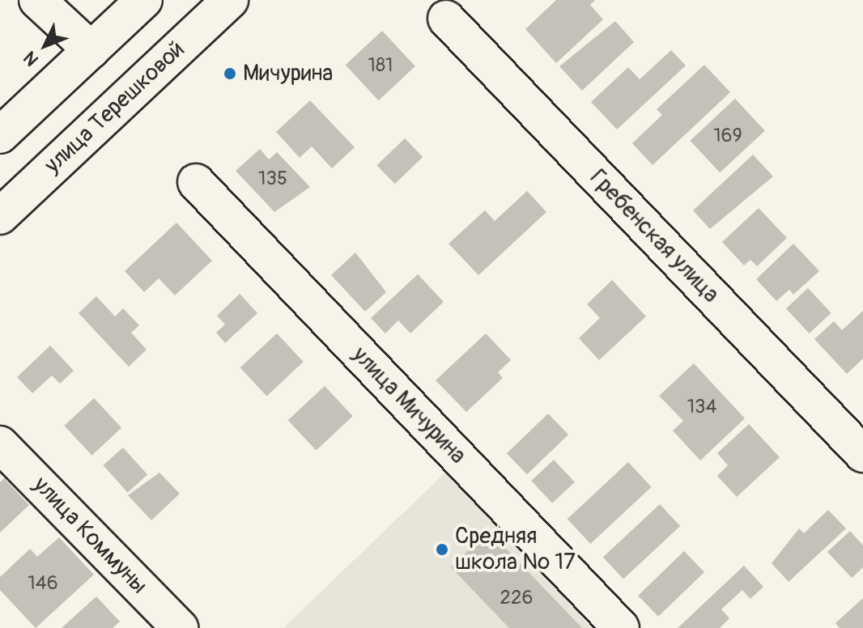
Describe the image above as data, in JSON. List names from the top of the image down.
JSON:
{
  "streets": {
    "street": [
      "улица Терешковой",
      "Гребенская улица",
      "улица Мичурина",
      "улица Коммуны"
    ]
  },
  "places": ["Мичурина", "Средняя школа № 17"],
  "house_numbers": [
    "181",
    "169",
    "135",
    "134",
    "146",
    "226"
  ],
  "north": "bottom left"
}
